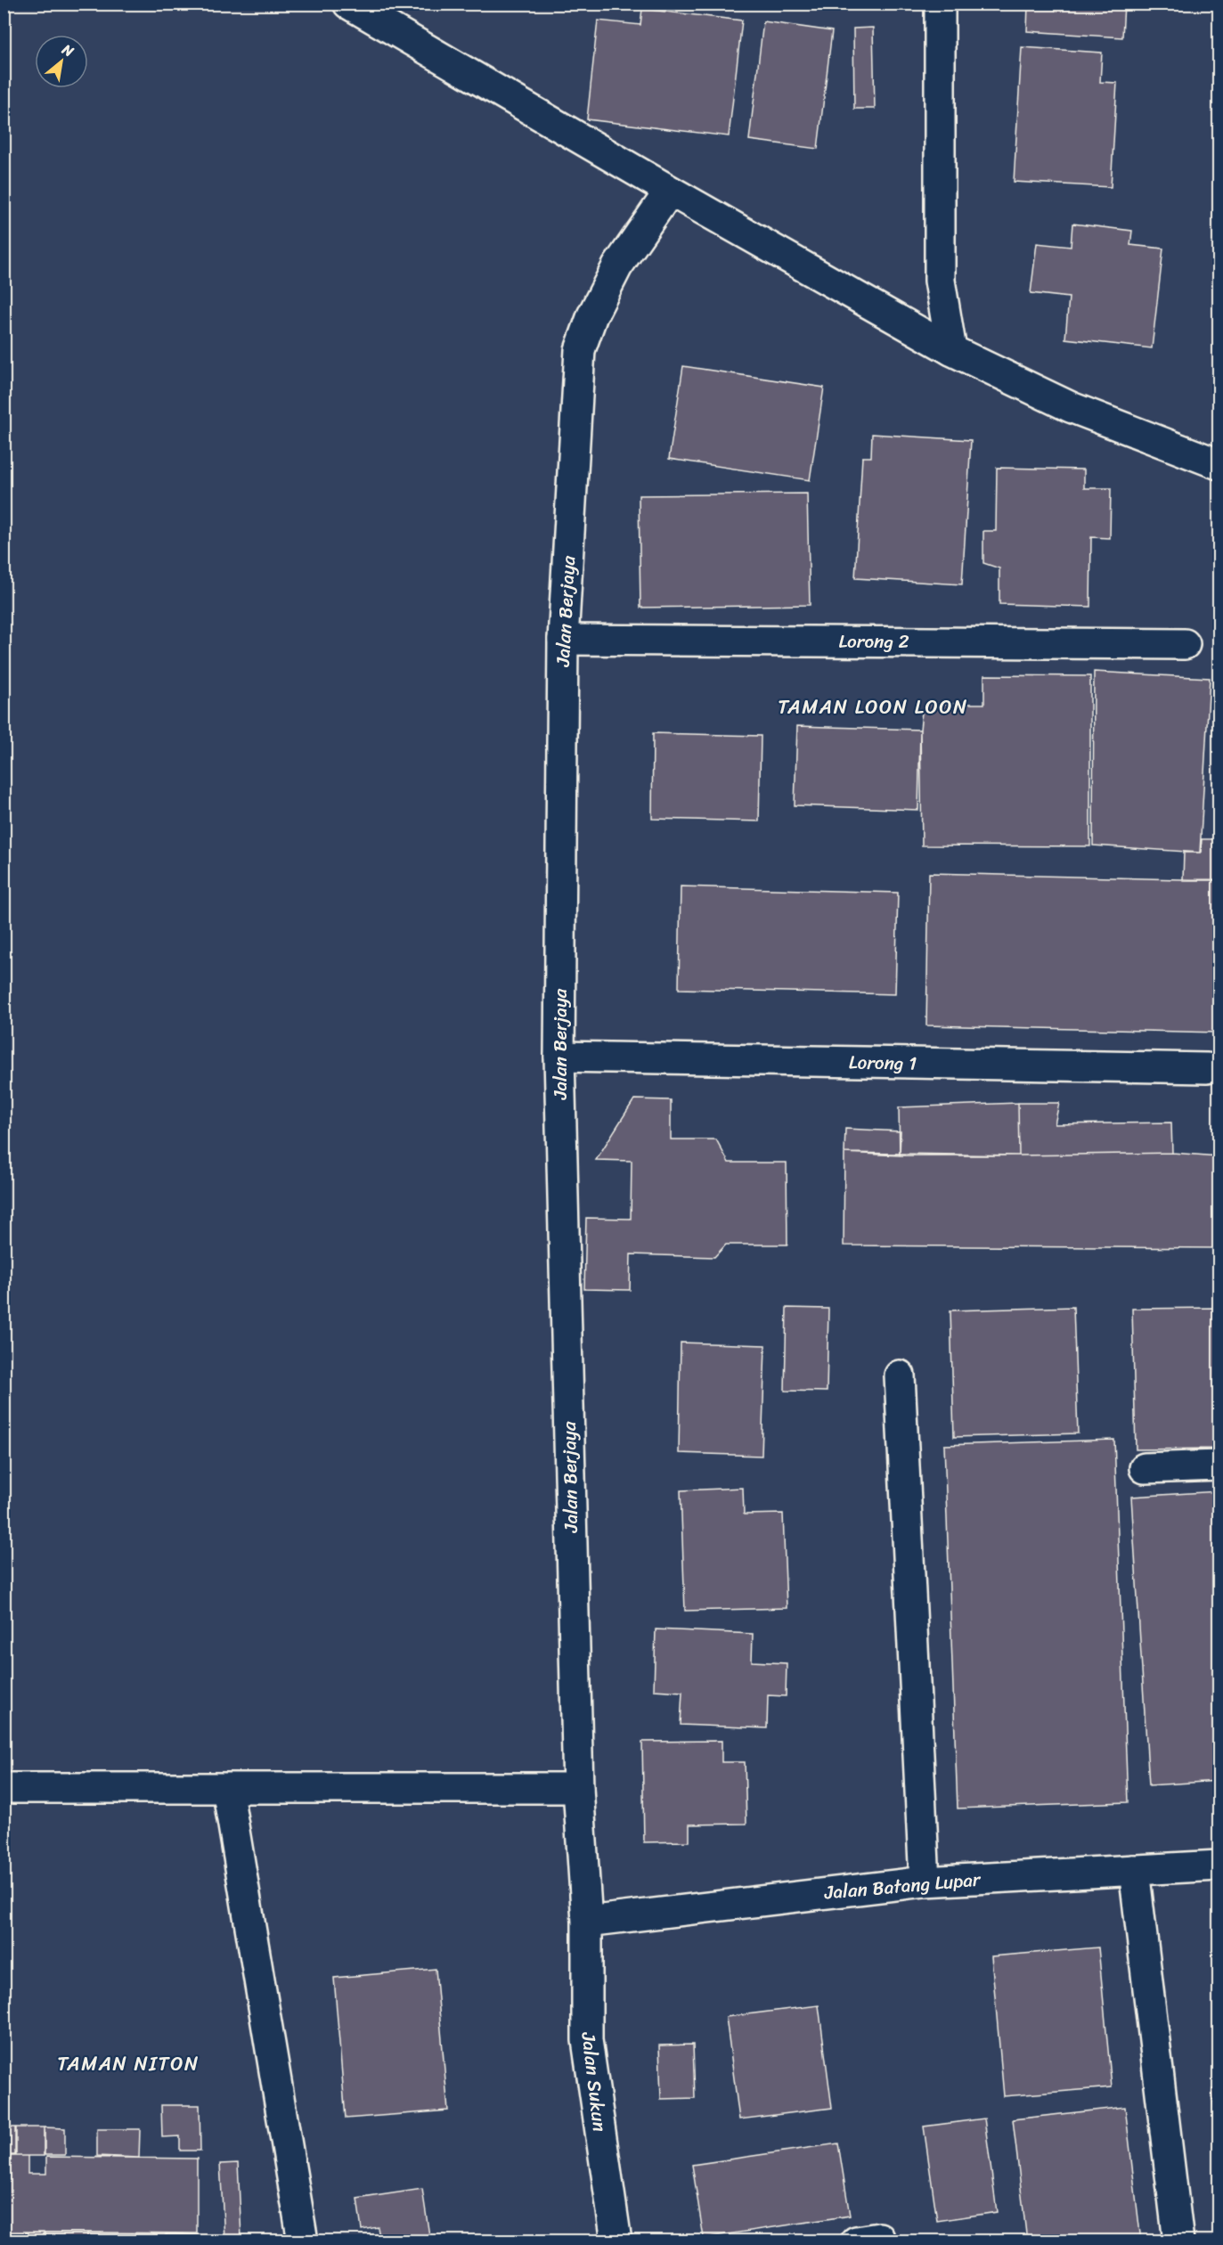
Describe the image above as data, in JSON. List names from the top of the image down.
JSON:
{
  "streets": {
    "street": [
      "Jalan Berjaya",
      "Lorong 2",
      "Lorong 1",
      "Jalan Batang Lupar",
      "Jalan Sukun"
    ]
  },
  "crossings": [
    ["Jalan Berjaya", "Lorong 2"],
    ["Jalan Berjaya", "Lorong 1"],
    ["Jalan Berjaya", "Jalan Batang Lupar"],
    ["Jalan Berjaya", "Jalan Sukun"],
    ["Jalan Batang Lupar", "Jalan Sukun"]
  ],
  "districts": ["TAMAN LOON LOON", "TAMAN NITON"],
  "north": "top right"
}
